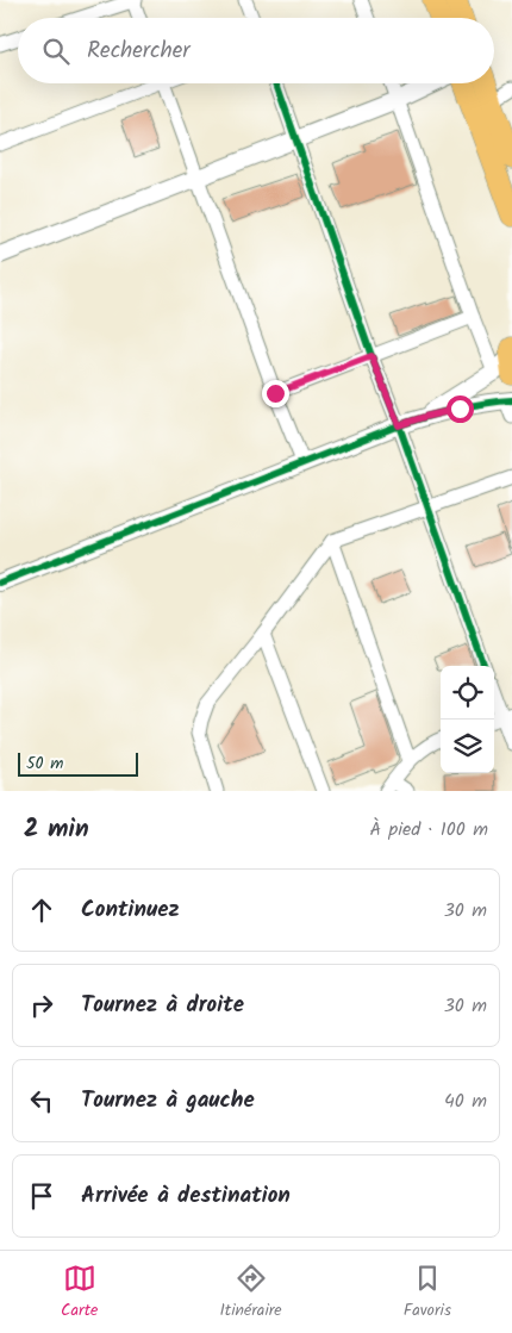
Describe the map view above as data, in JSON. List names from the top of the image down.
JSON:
{
  "scale_bar": "50 m",
  "page": {
    "search": "Rechercher",
    "scale": "50 m",
    "heading": ["2 min", "À pied · 100 m"],
    "list": [
      ["Continuez", "30 m"],
      ["Tournez à droite", "30 m"],
      ["Tournez à gauche", "40 m"],
      "Arrivée à destination"
    ],
    "nav": ["Carte", "Itinéraire", "Favoris"]
  }
}
